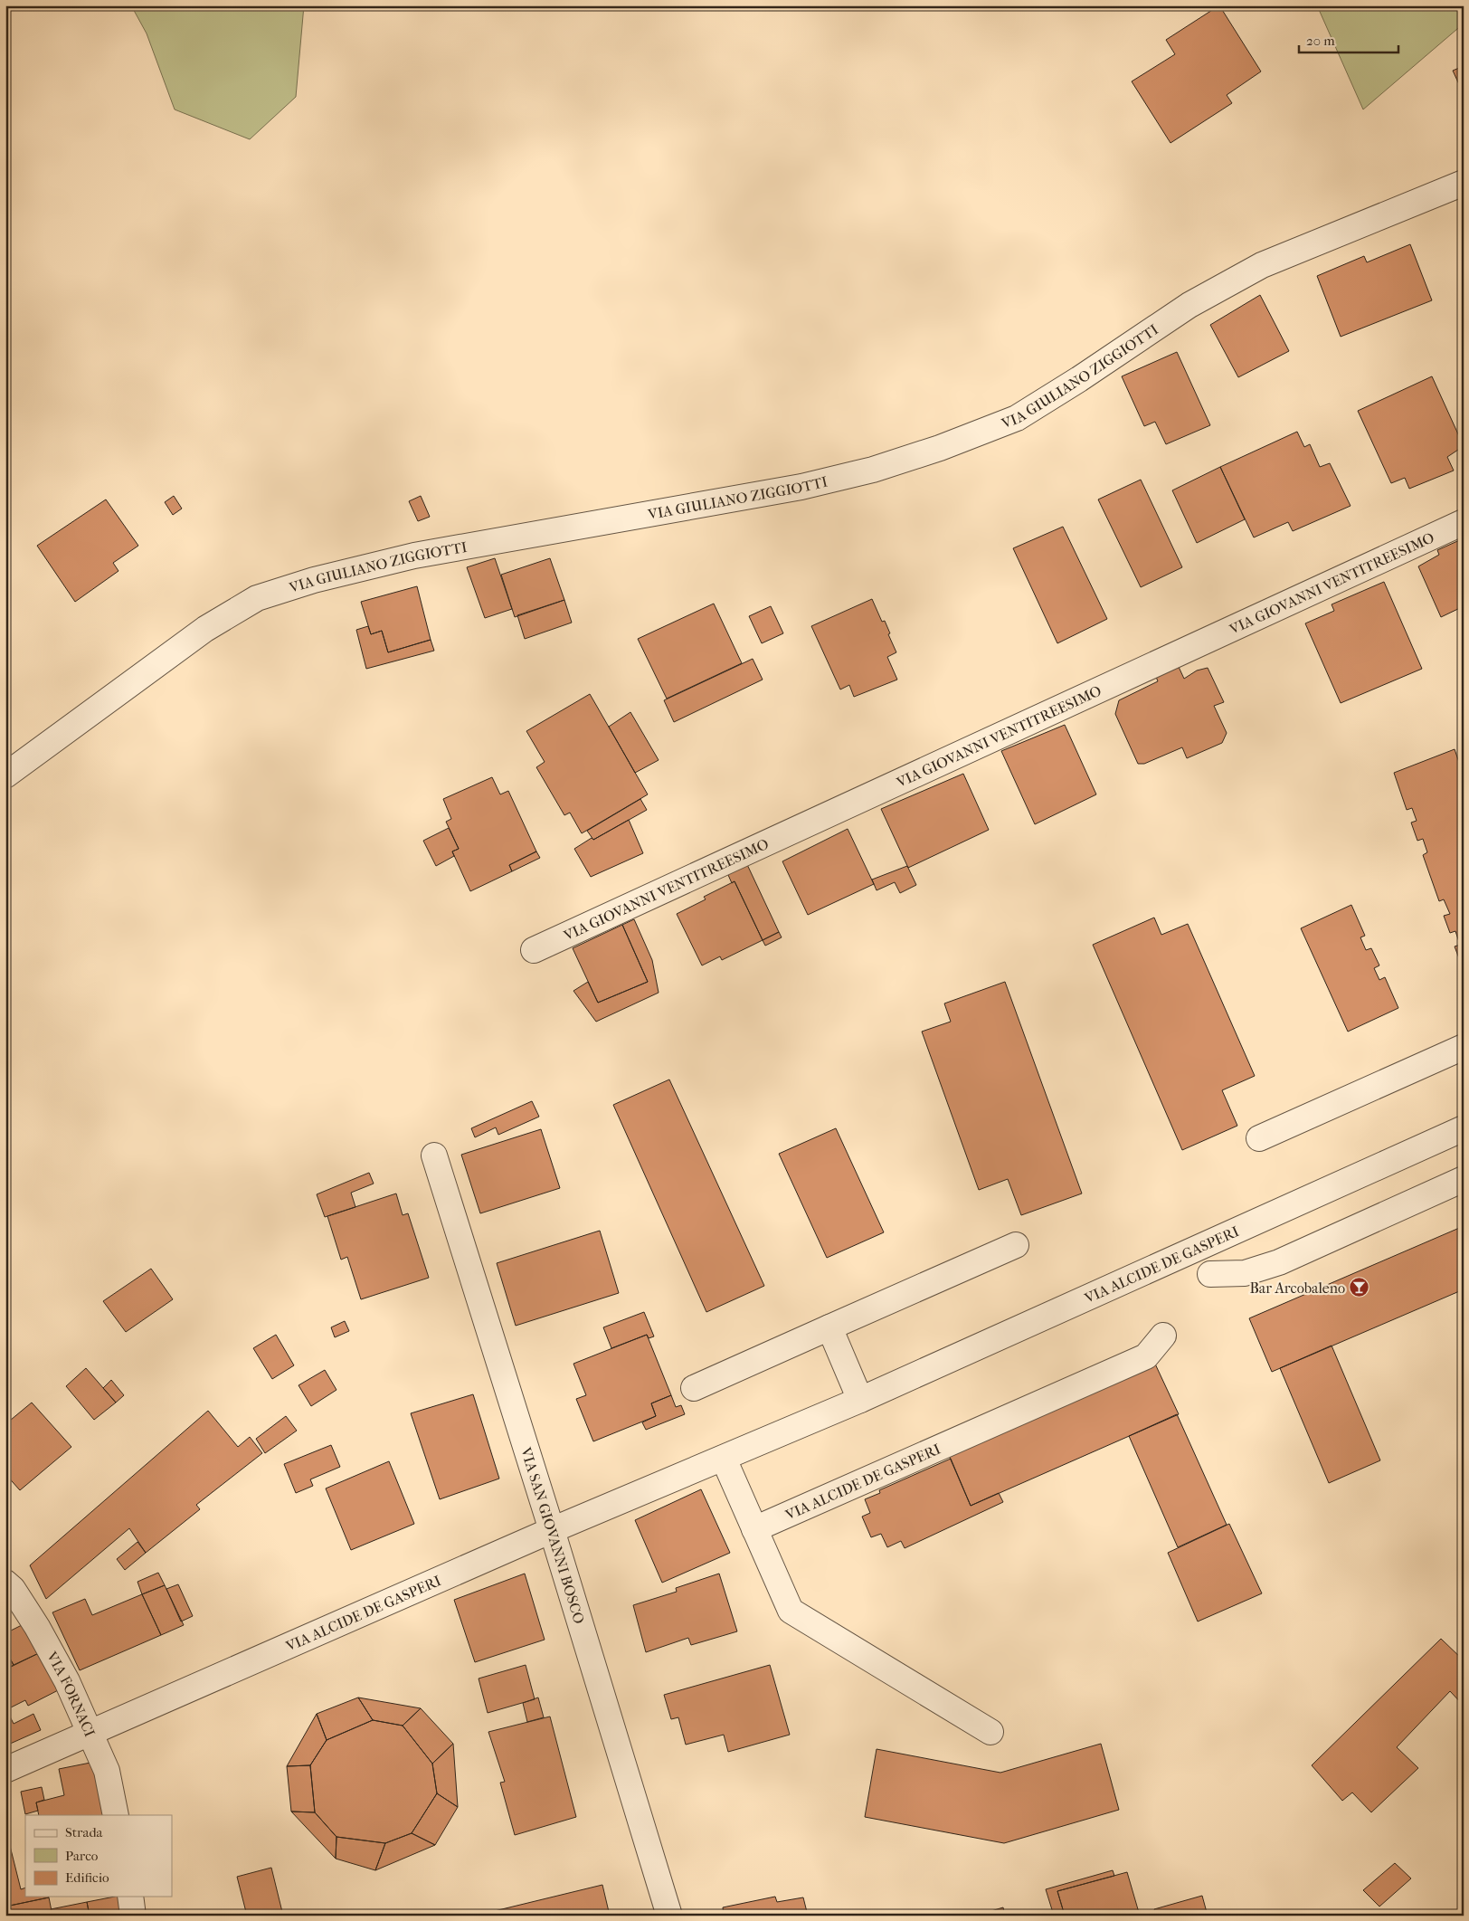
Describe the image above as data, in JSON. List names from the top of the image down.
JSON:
{
  "streets": {
    "street": [
      "VIA GIULIANO ZIGGIOTTI",
      "VIA GIOVANNI VENTITREESIMO",
      "VIA ALCIDE DE GASPERI",
      "VIA SAN GIOVANNI BOSCO",
      "VIA FORNACI"
    ]
  },
  "crossings": [
    ["VIA ALCIDE DE GASPERI", "VIA SAN GIOVANNI BOSCO"],
    ["VIA ALCIDE DE GASPERI", "VIA FORNACI"]
  ],
  "places": {
    "bar": ["Bar Arcobaleno"]
  },
  "legend": ["Strada", "Parco", "Edificio"],
  "scale_bar": "20 m"
}
